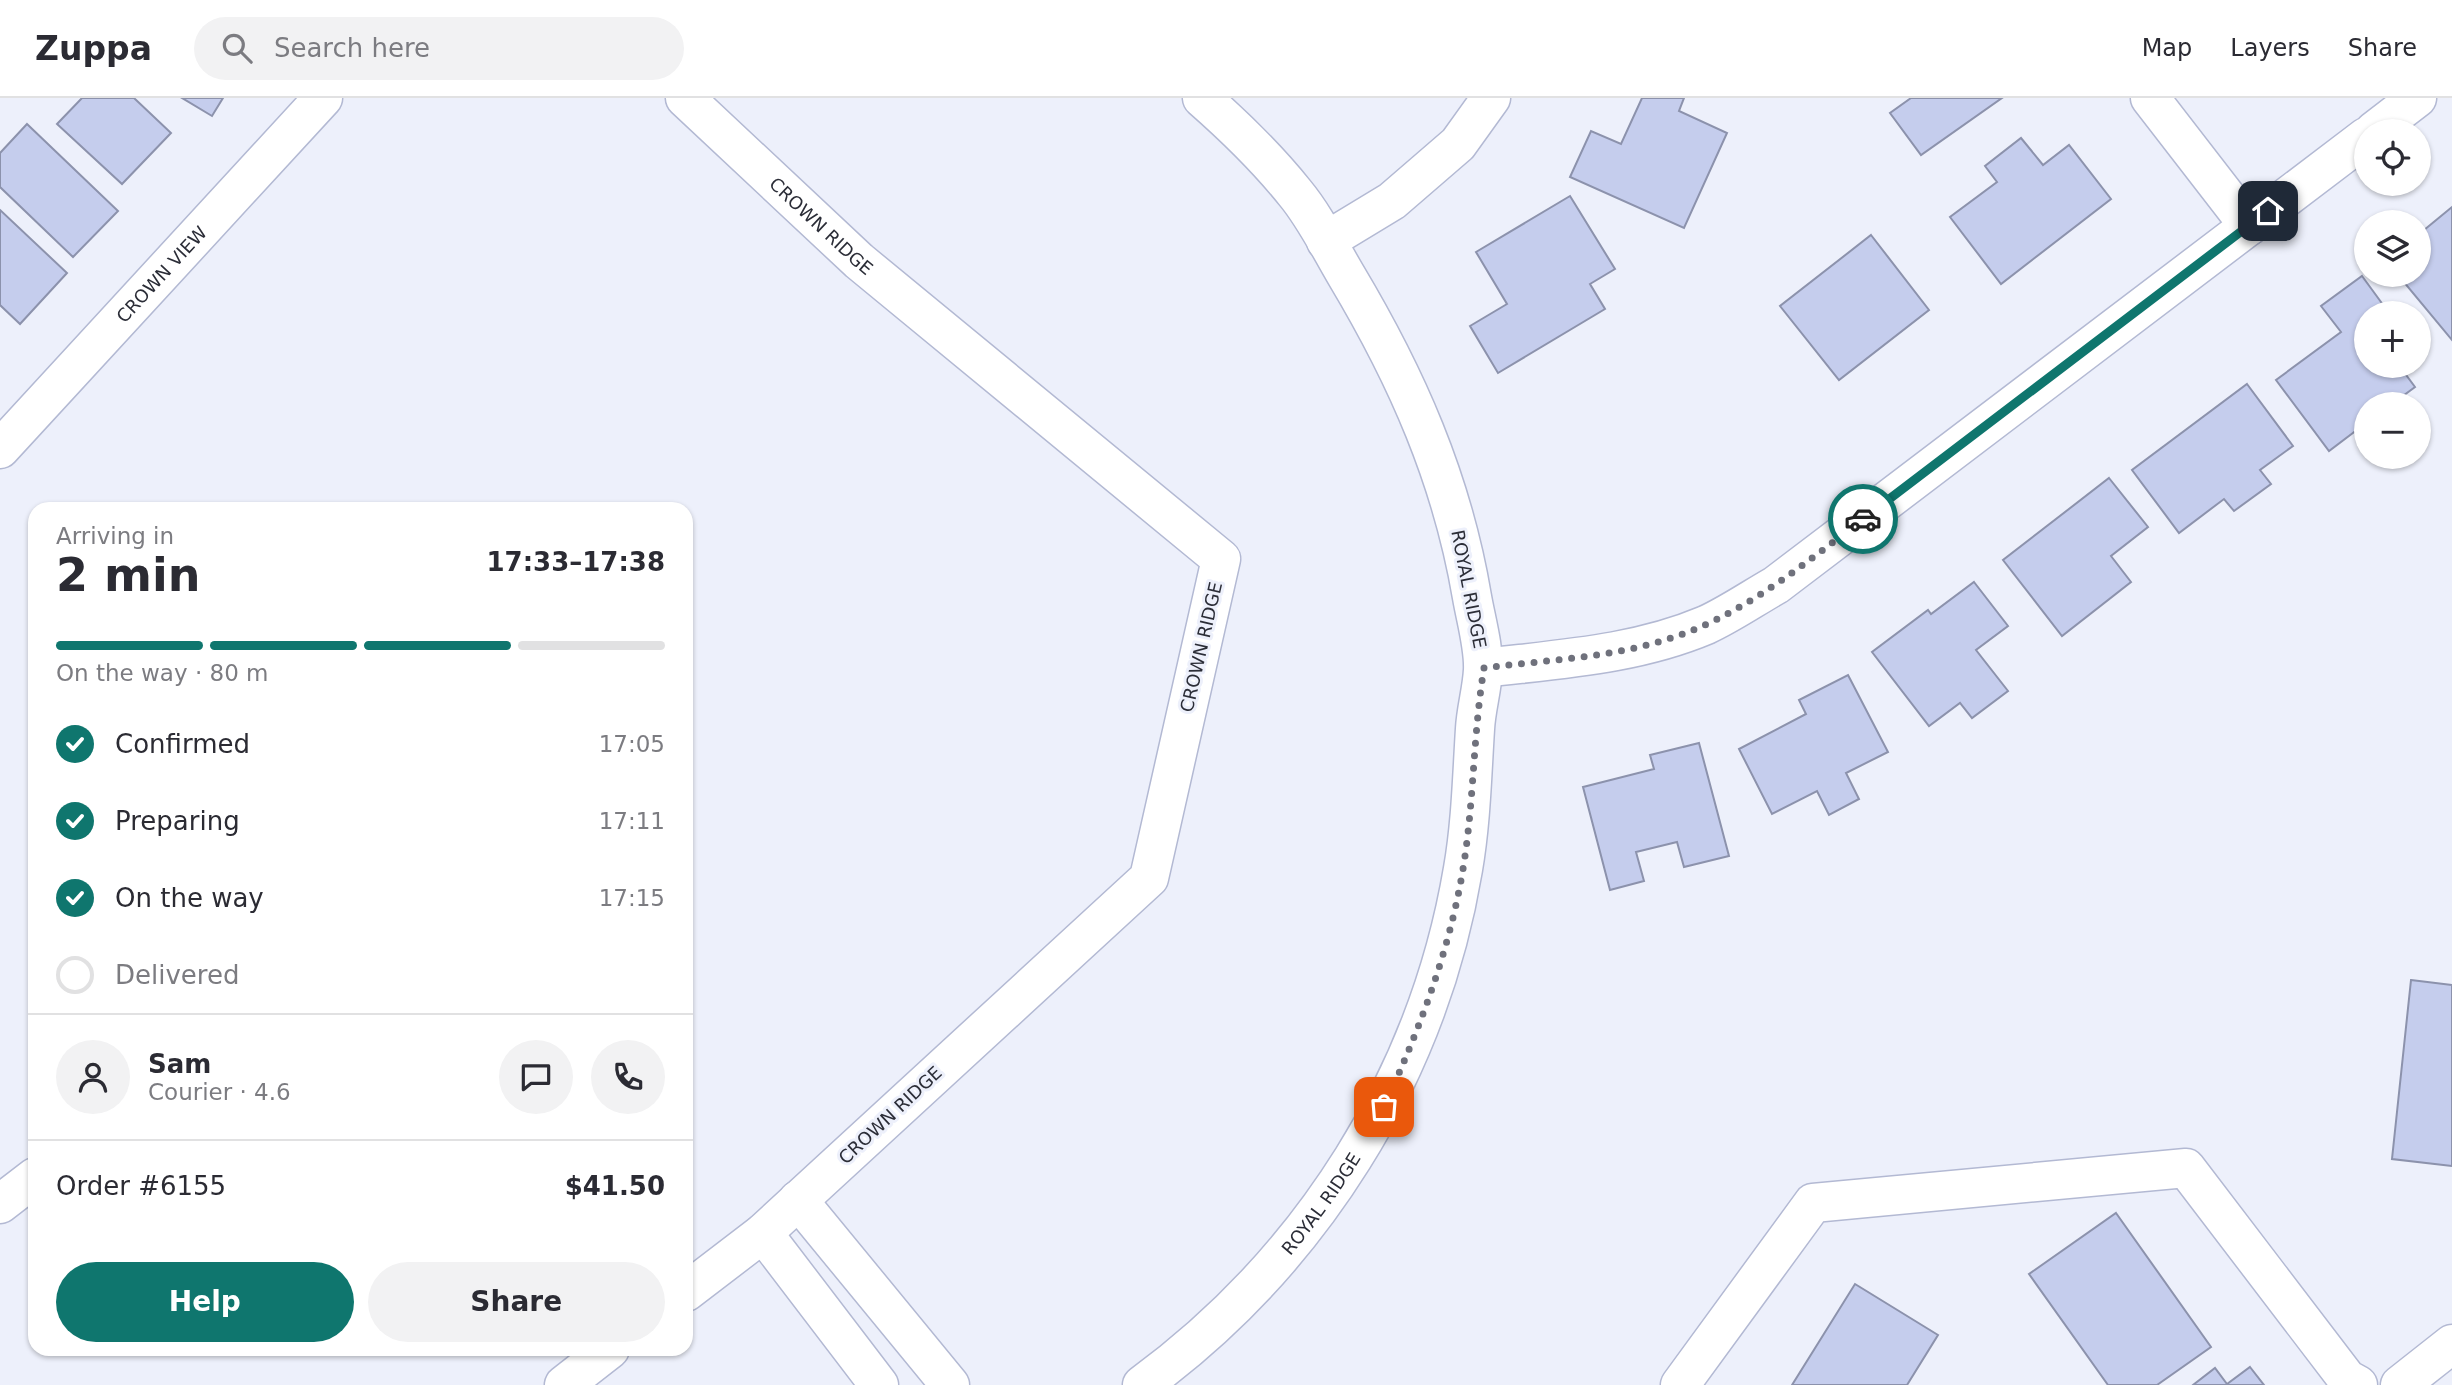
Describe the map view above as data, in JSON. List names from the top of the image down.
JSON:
{
  "streets": {
    "street": ["CROWN RIDGE", "CROWN VIEW", "ROYAL RIDGE"]
  },
  "page": {
    "header": "Zuppa",
    "search": "Search here",
    "nav": ["Map", "Layers", "Share"],
    "map_buttons": ["+", "−"],
    "heading": ["2 min", "Arriving in", "17:33–17:38"],
    "panel": [
      "Sam",
      "Courier · 4.6",
      "Order #6155",
      "$41.50"
    ],
    "bar": "On the way · 80 m",
    "list": [
      ["Confirmed", "17:05"],
      ["Preparing", "17:11"],
      ["On the way", "17:15"],
      "Delivered"
    ],
    "buttons": ["Help", "Share"]
  }
}
